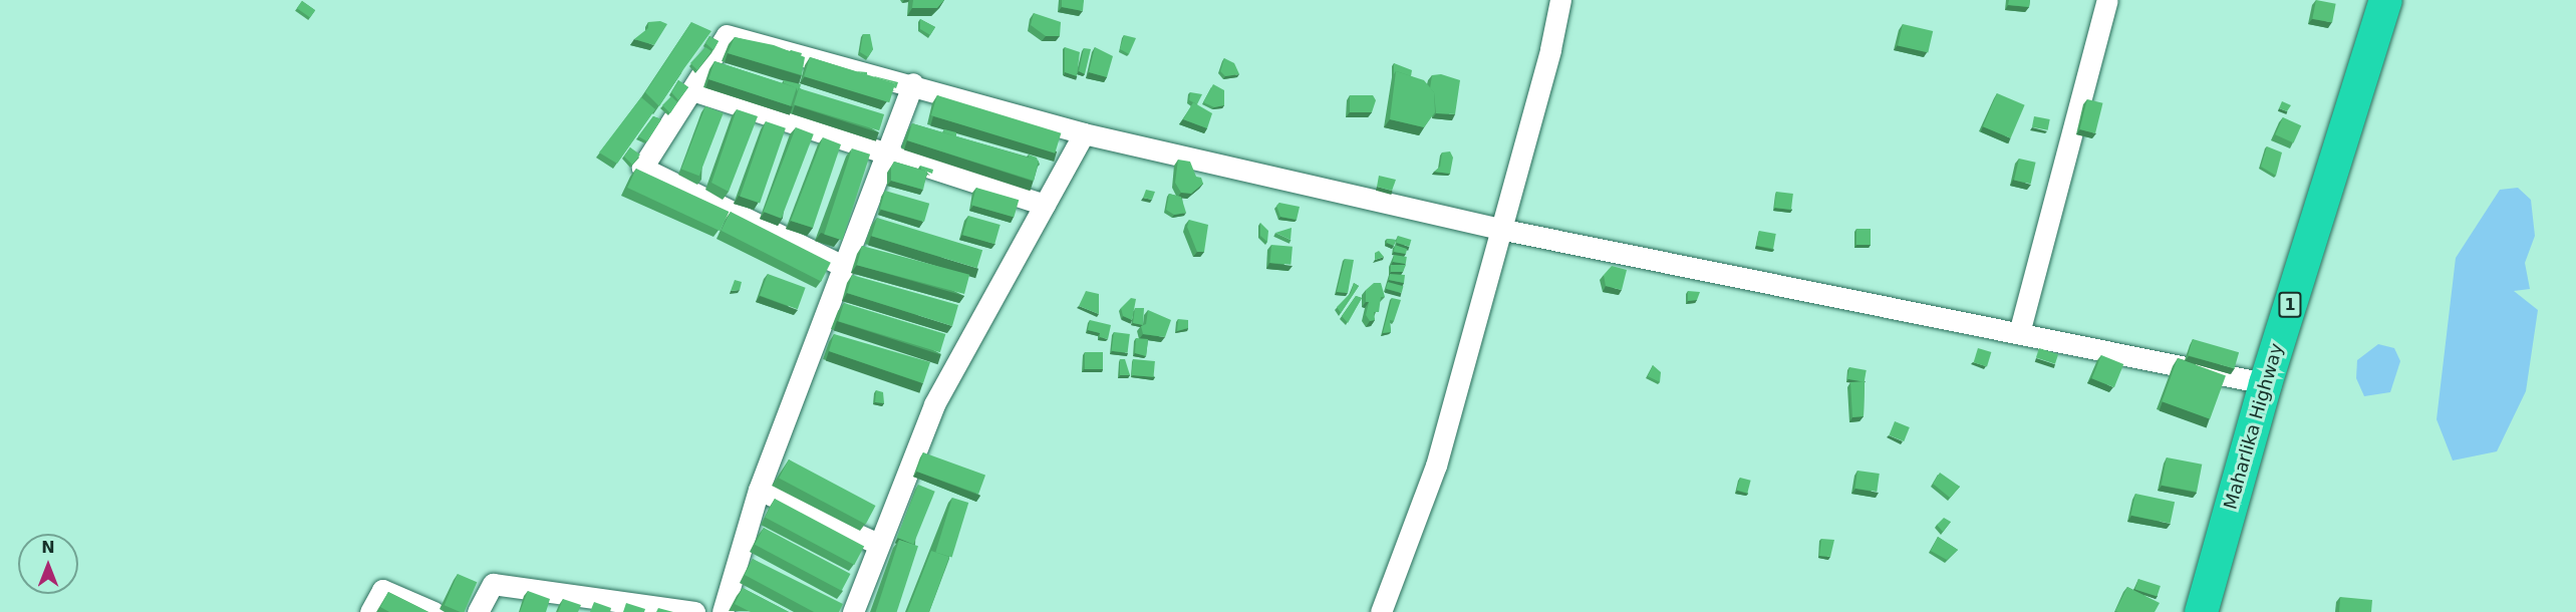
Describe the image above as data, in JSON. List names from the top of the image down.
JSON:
{
  "streets": {
    "highway": ["1", "Maharlika Highway"]
  },
  "north": "top"
}
